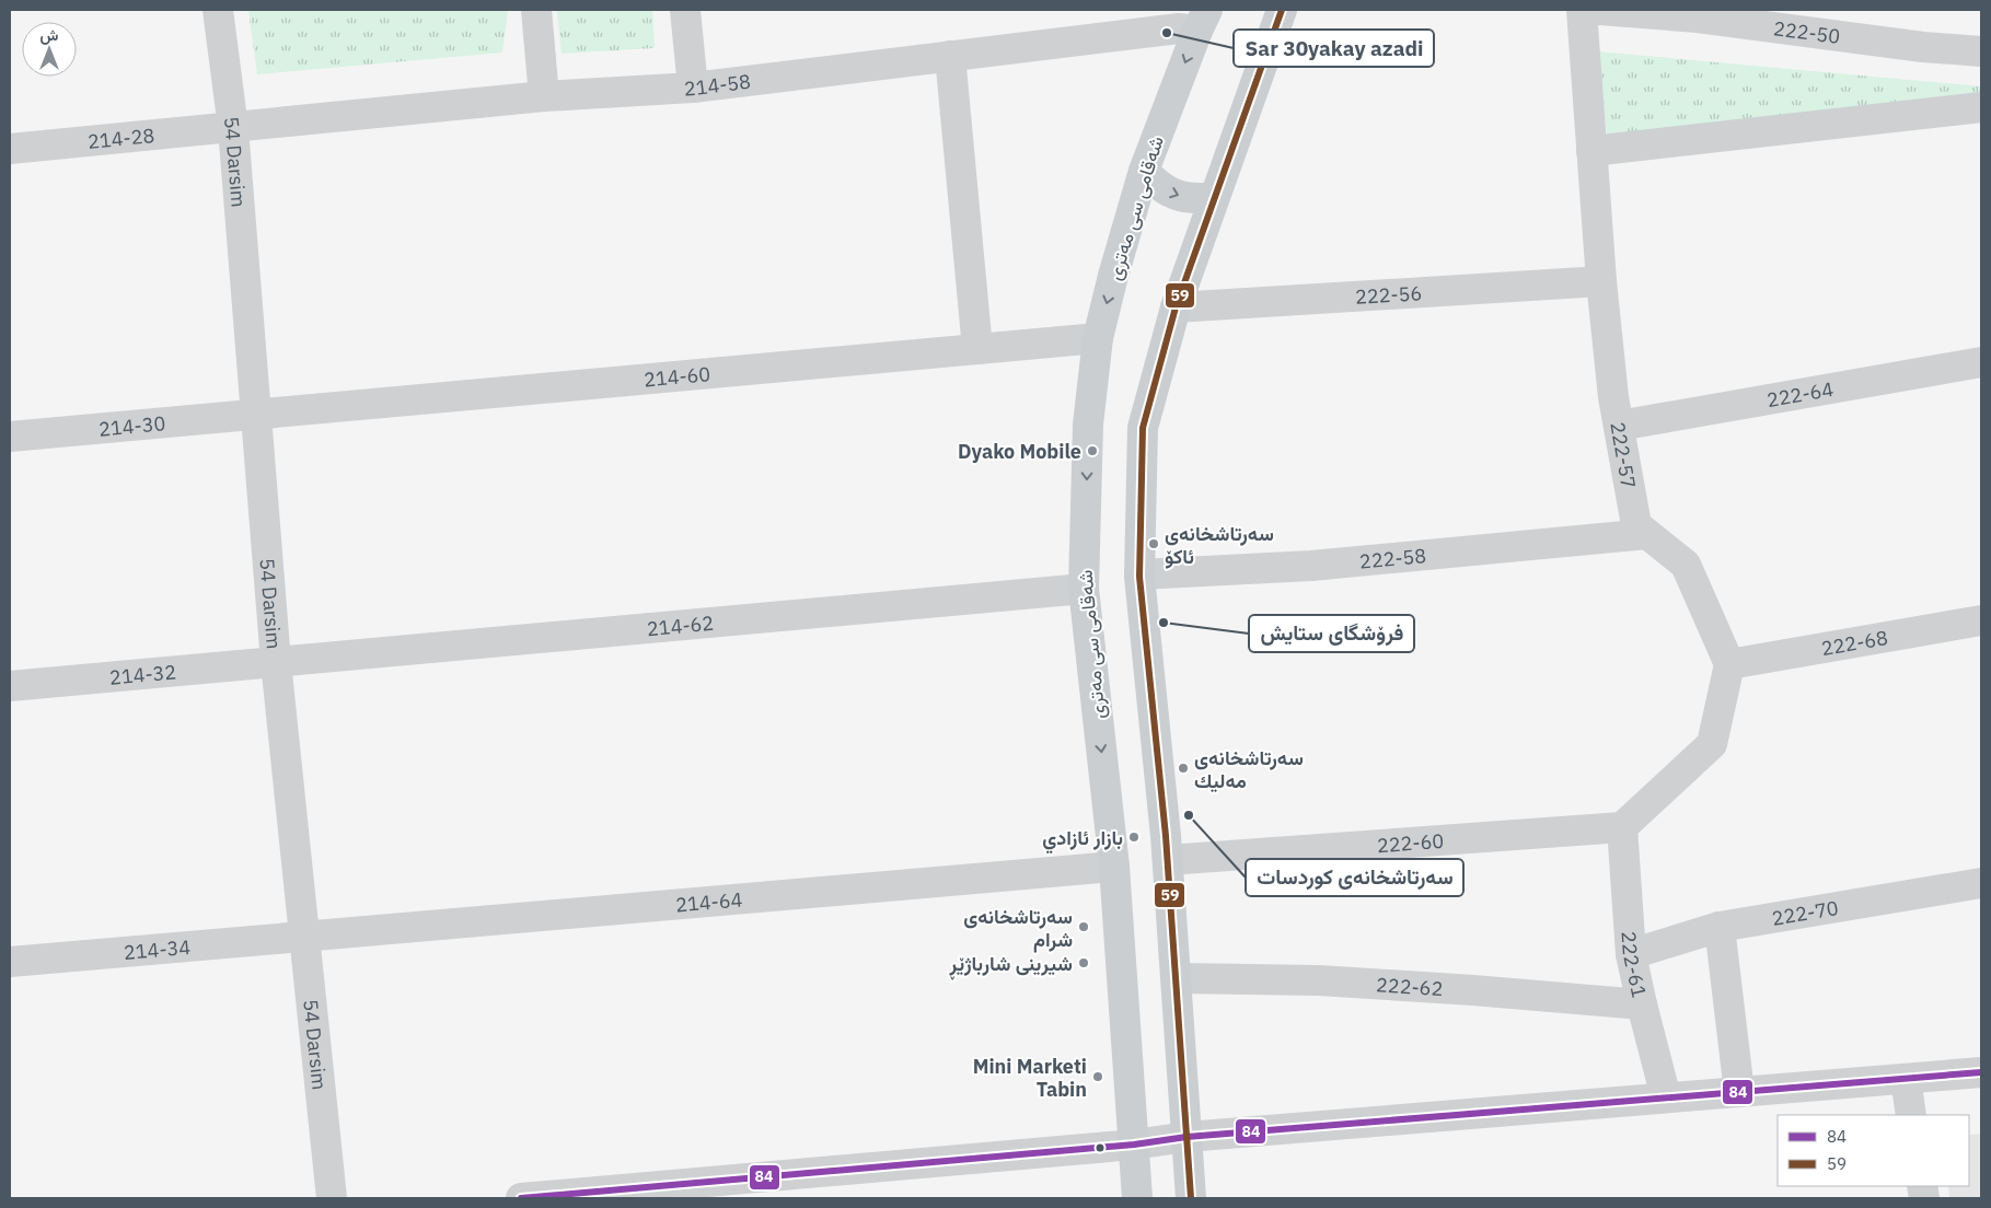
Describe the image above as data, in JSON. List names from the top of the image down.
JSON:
{
  "streets": {
    "main road": ["شەقامی سی مەتری"],
    "street": [
      "222-50",
      "214-58",
      "214-28",
      "54 Darsim",
      "222-56",
      "214-60",
      "222-64",
      "214-30",
      "222-57",
      "222-58",
      "214-62",
      "222-68",
      "214-32",
      "222-60",
      "214-64",
      "222-70",
      "214-34",
      "222-61",
      "222-62"
    ]
  },
  "crossings": [
    ["214-58", "214-28"],
    ["214-58", "54 Darsim"],
    ["214-58", "شەقامی سی مەتری"],
    ["214-28", "54 Darsim"],
    ["54 Darsim", "214-60"],
    ["54 Darsim", "214-30"],
    ["54 Darsim", "214-62"],
    ["54 Darsim", "214-32"],
    ["54 Darsim", "214-64"],
    ["54 Darsim", "214-34"],
    ["شەقامی سی مەتری", "214-60"],
    ["شەقامی سی مەتری", "214-62"],
    ["شەقامی سی مەتری", "214-64"],
    ["222-56", "222-57"],
    ["214-60", "214-30"],
    ["222-64", "222-57"],
    ["222-57", "222-58"],
    ["222-57", "222-68"],
    ["214-62", "214-32"],
    ["222-60", "222-61"],
    ["214-64", "214-34"],
    ["222-70", "222-61"],
    ["222-61", "222-62"]
  ],
  "places": [
    "Sar 30yakay azadi",
    "Dyako Mobile",
    "سە‌رتاشخانە‌ی ئاكۆ",
    "فرۆشگای ستایش",
    "سە‌رتاشخانە‌ی مە‌لیك",
    "سە‌رتاشخانە‌ی كوردسات",
    "بازار ئازادي",
    "سە‌رتاشخانە‌ی شرام",
    "شیرینی شارباژێڕ",
    "Mini Marketi Tabin"
  ],
  "lines": ["transit line 59", "transit line 84"],
  "legend": ["84", "59"],
  "north": "top"
}
